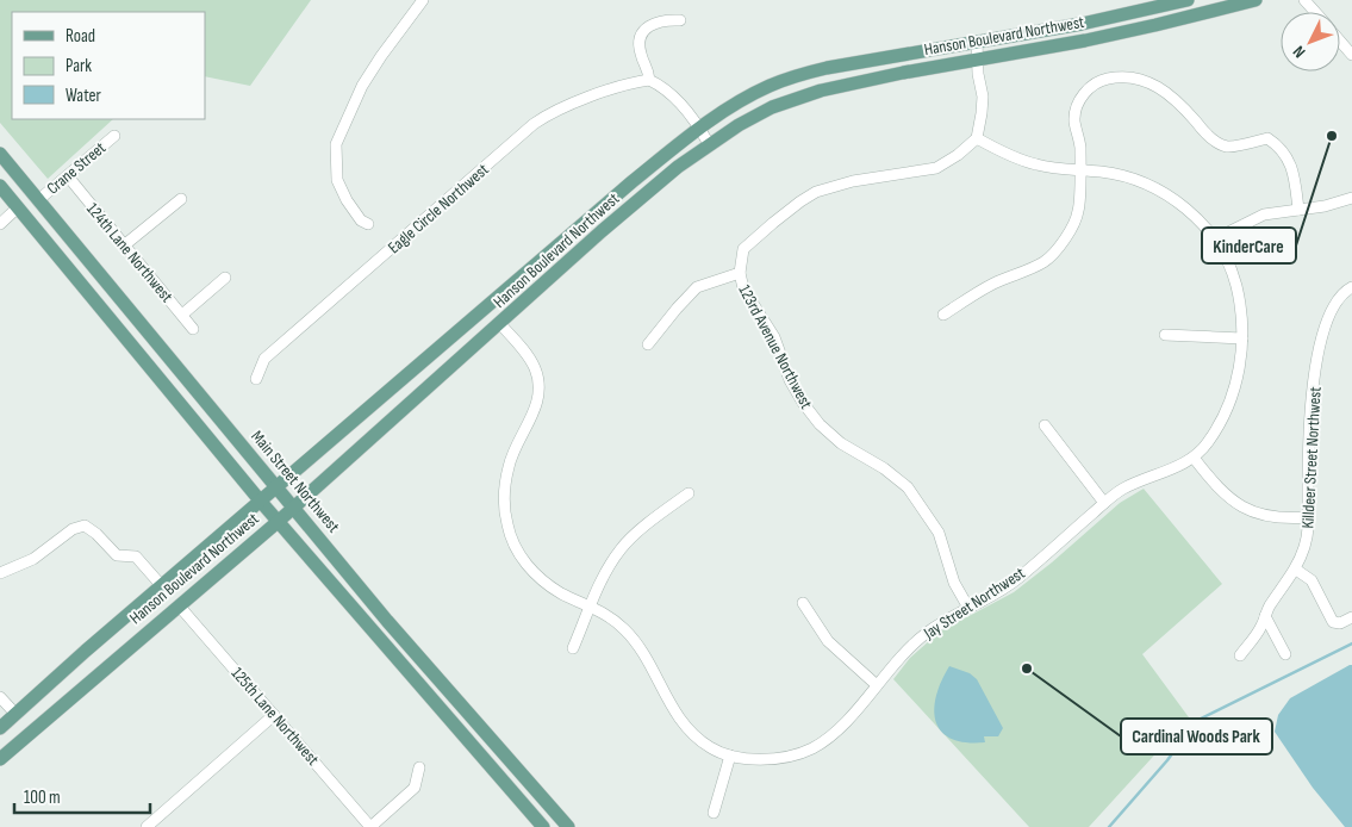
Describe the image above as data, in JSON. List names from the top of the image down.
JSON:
{
  "streets": {
    "main road": ["Hanson Boulevard Northwest", "Main Street Northwest"],
    "street": [
      "Crane Street",
      "Eagle Circle Northwest",
      "124th Lane Northwest",
      "123rd Avenue Northwest",
      "Killdeer Street Northwest",
      "Jay Street Northwest",
      "125th Lane Northwest"
    ]
  },
  "crossings": [
    ["Hanson Boulevard Northwest", "Main Street Northwest"],
    ["Hanson Boulevard Northwest", "Jay Street Northwest"],
    ["Hanson Boulevard Northwest", "125th Lane Northwest"],
    ["Crane Street", "124th Lane Northwest"],
    ["Crane Street", "Main Street Northwest"],
    ["123rd Avenue Northwest", "Jay Street Northwest"]
  ],
  "places": ["KinderCare", "Cardinal Woods Park"],
  "legend": ["Road", "Park", "Water"],
  "scale_bar": "100 m",
  "north": "bottom left"
}
